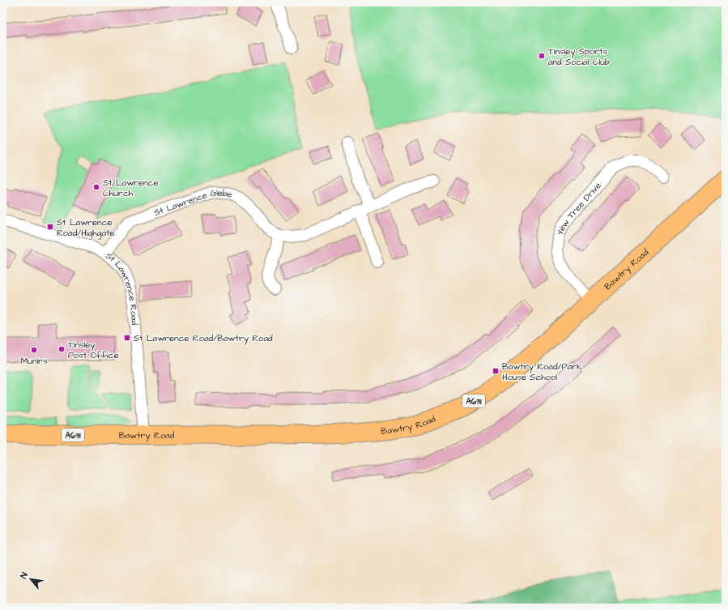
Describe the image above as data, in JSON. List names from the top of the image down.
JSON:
{
  "streets": {
    "main road": ["Bawtry Road", "A631"],
    "street": ["St Lawrence Glebe", "Yew Tree Drive", "St Lawrence Road"]
  },
  "crossings": [
    ["St Lawrence Glebe", "St Lawrence Road"],
    ["Yew Tree Drive", "Bawtry Road"],
    ["Bawtry Road", "St Lawrence Road"]
  ],
  "places": {
    "other": [
      "Tinsley Sports and Social Club",
      "St Lawrence Church",
      "Tinsley Post Office",
      "Munirs"
    ],
    "transit": ["St Lawrence Road/Highgate", "St Lawrence Road/Bawtry Road", "Bawtry Road/Park House School"]
  },
  "north": "top left"
}
